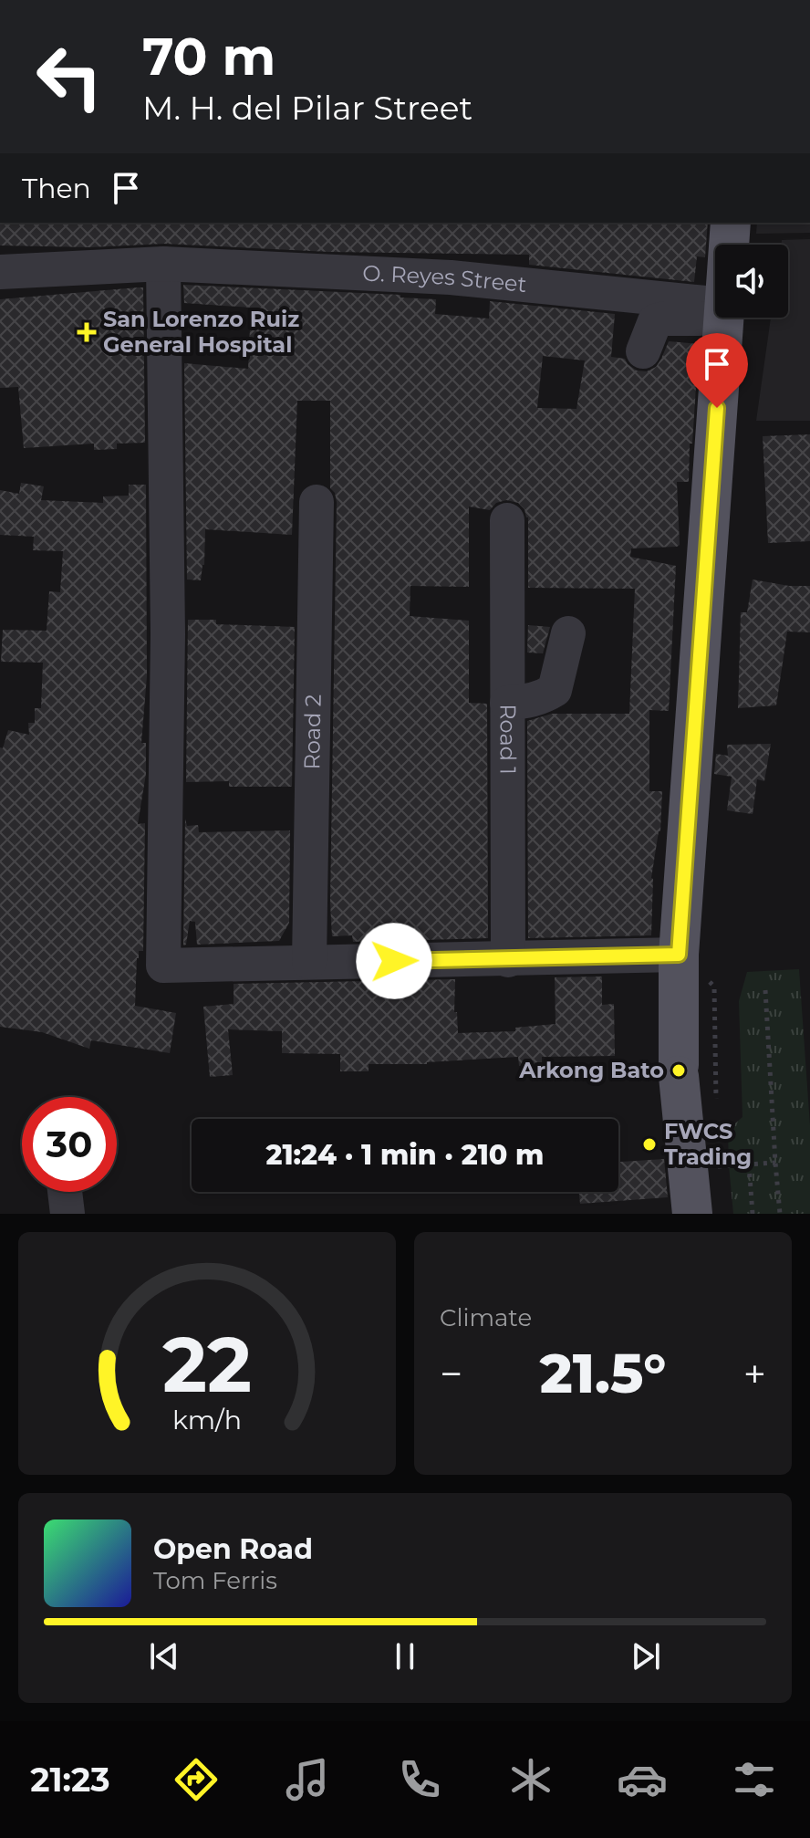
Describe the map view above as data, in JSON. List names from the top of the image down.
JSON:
{
  "streets": {
    "street": ["O. Reyes Street", "Road 2", "Road 1"]
  },
  "places": {
    "health": ["San Lorenzo Ruiz General Hospital"],
    "other": ["Arkong Bato", "FWCS Trading"]
  },
  "page": {
    "turn": ["70 m", "M. H. del Pilar Street"],
    "then": "Then",
    "limit": "30",
    "trip": "21:24 · 1 min · 210 m",
    "tile": "Climate",
    "heat": ["−", "21.5°", "+"],
    "song": ["Open Road", "Tom Ferris"],
    "tabs": "21:23",
    "gauge": ["22", "km/h"]
  }
}
